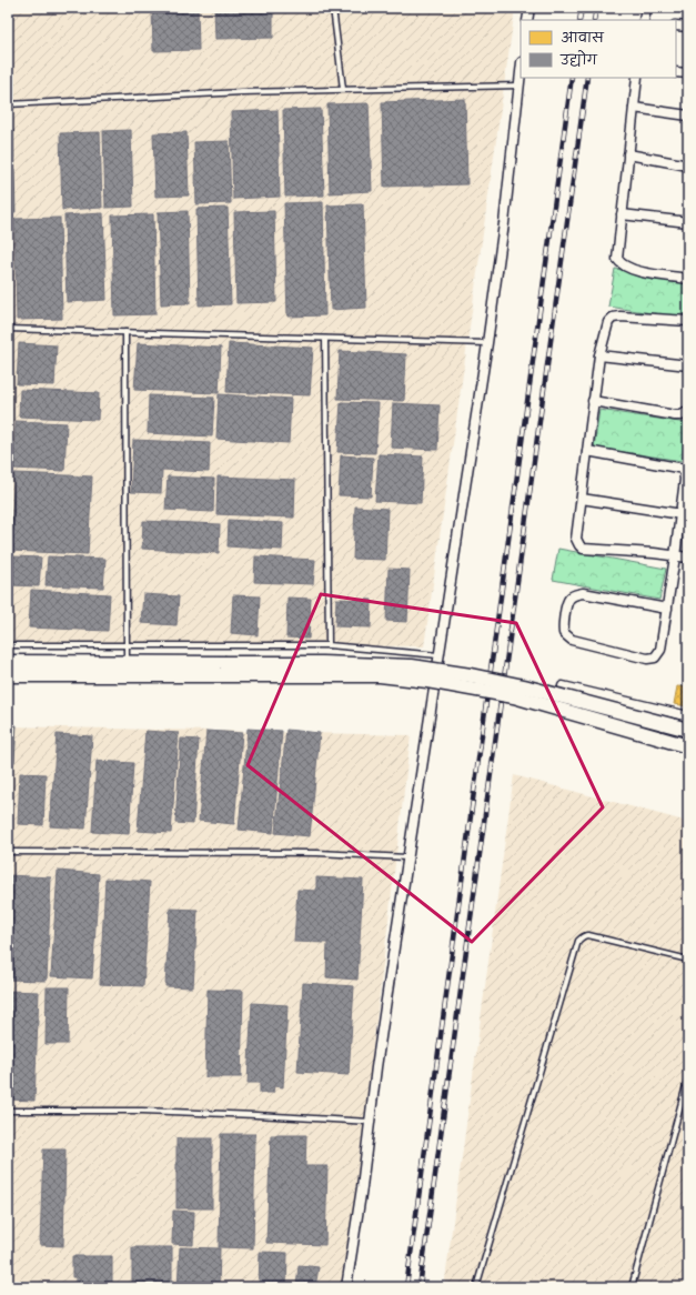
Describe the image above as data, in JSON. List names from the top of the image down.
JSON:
{
  "legend": ["आवास", "उद्योग"]
}
